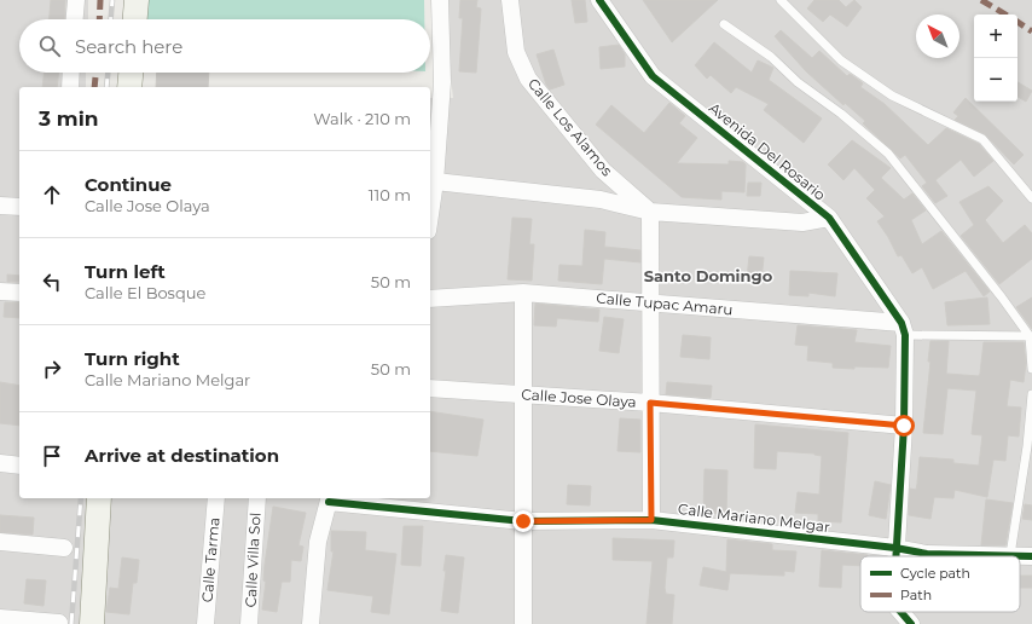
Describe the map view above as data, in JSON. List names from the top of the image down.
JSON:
{
  "streets": {
    "street": [
      "Calle Los Alamos",
      "Avenida Del Rosario",
      "Calle Tupac Amaru",
      "Calle Jose Olaya",
      "Calle Mariano Melgar",
      "Calle Tarma",
      "Calle Villa Sol"
    ]
  },
  "crossings": [
    ["Avenida Del Rosario", "Calle Tupac Amaru"]
  ],
  "districts": ["Santo Domingo"],
  "legend": ["Cycle path", "Path"],
  "north": "top left",
  "page": {
    "map_buttons": ["+", "−"],
    "search": "Search here",
    "heading": ["3 min", "Walk · 210 m"],
    "list": [
      ["Continue", "Calle Jose Olaya", "110 m"],
      ["Turn left", "Calle El Bosque", "50 m"],
      ["Turn right", "Calle Mariano Melgar", "50 m"],
      "Arrive at destination"
    ]
  }
}
